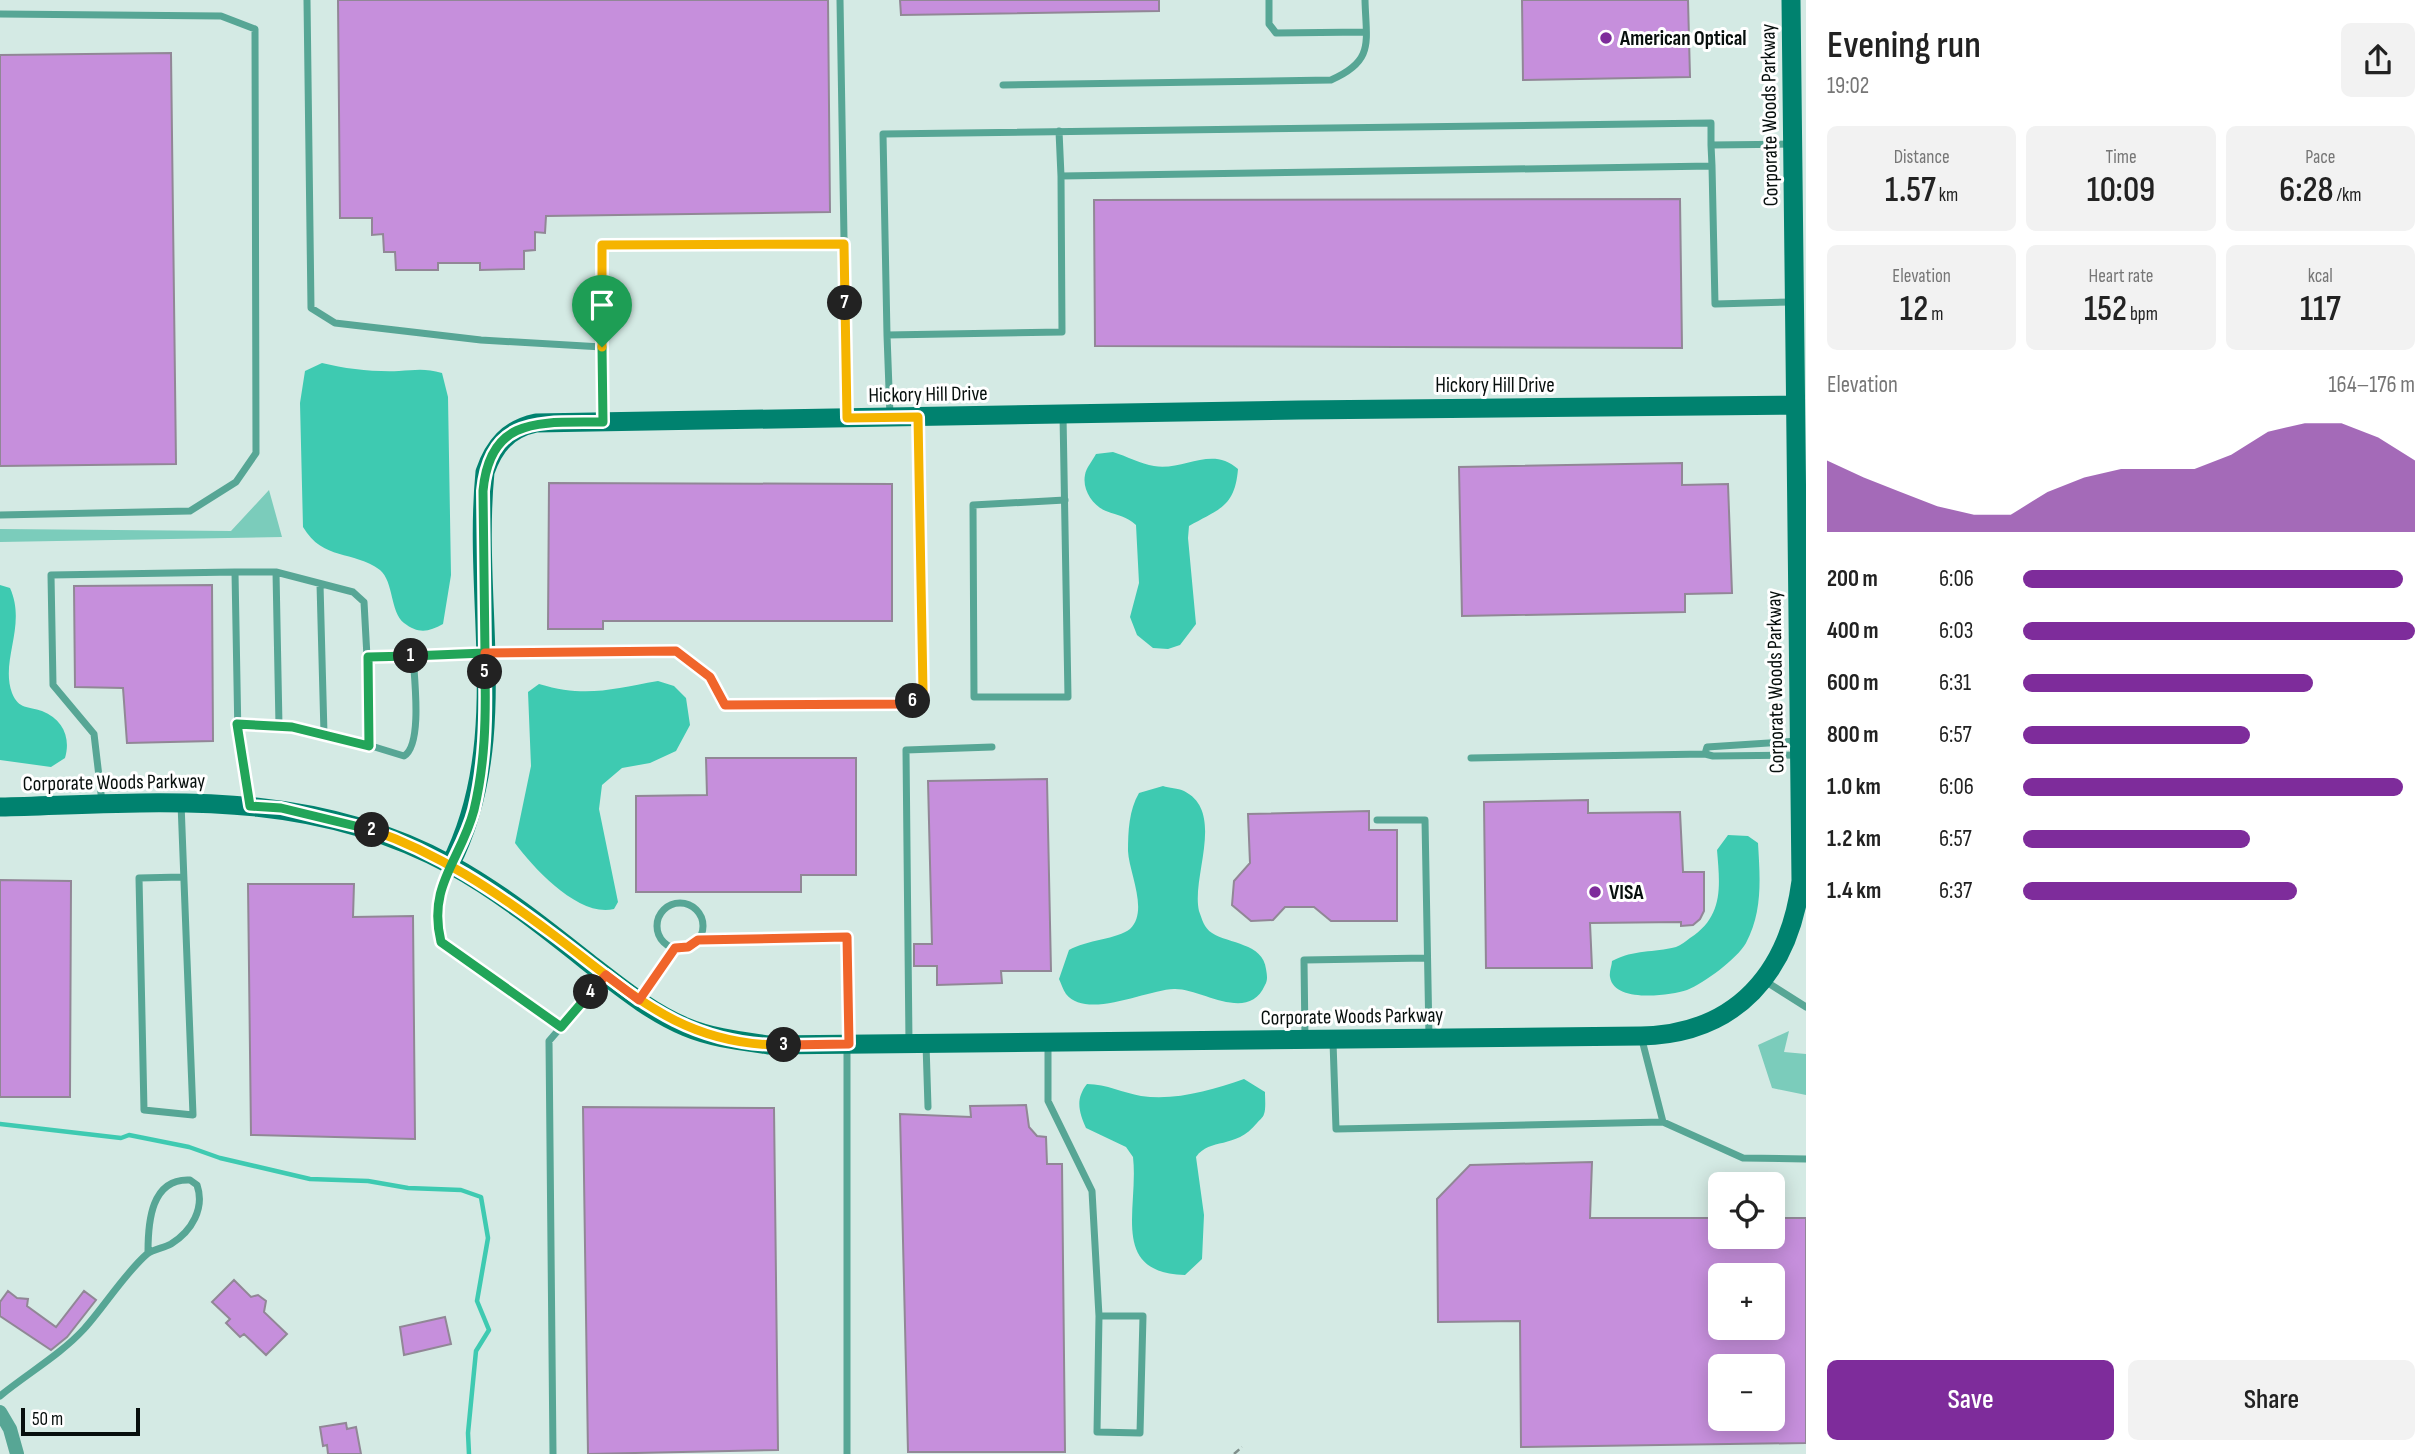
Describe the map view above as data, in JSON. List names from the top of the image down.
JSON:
{
  "streets": {
    "street": ["Corporate Woods Parkway", "Hickory Hill Drive"]
  },
  "crossings": [
    ["Corporate Woods Parkway", "Hickory Hill Drive"]
  ],
  "places": ["American Optical", "VISA"],
  "scale_bar": "50 m",
  "page": {
    "heading": ["Evening run", "19:02"],
    "stats": [
      ["Distance", "1.57 km"],
      ["Time", "10:09"],
      ["Pace", "6:28 /km"],
      ["Elevation", "12 m"],
      ["Heart rate", "152 bpm"],
      ["kcal", "117"]
    ],
    "pins": [
      "7",
      "1",
      "5",
      "6",
      "2",
      "4",
      "3"
    ],
    "chart": ["Elevation", "164–176 m"],
    "list": [
      {
        "name": "200 m",
        "note": "6:06"
      },
      {
        "name": "400 m",
        "note": "6:03"
      },
      {
        "name": "600 m",
        "note": "6:31"
      },
      {
        "name": "800 m",
        "note": "6:57"
      },
      {
        "name": "1.0 km",
        "note": "6:06"
      },
      {
        "name": "1.2 km",
        "note": "6:57"
      },
      {
        "name": "1.4 km",
        "note": "6:37"
      }
    ],
    "map_buttons": ["+", "−"],
    "buttons": ["Save", "Share"],
    "scale": "50 m"
  }
}
